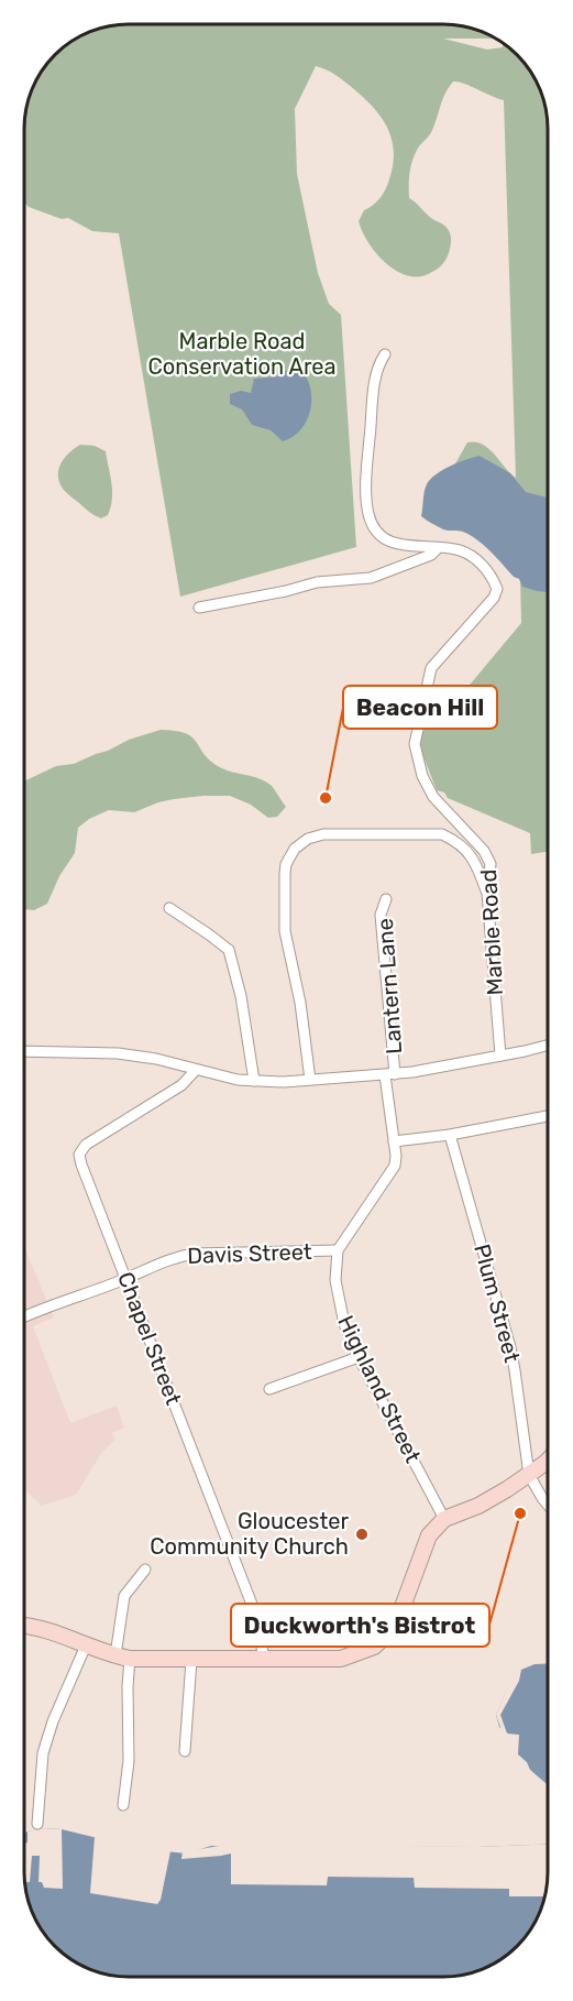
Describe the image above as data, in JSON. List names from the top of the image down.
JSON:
{
  "streets": {
    "street": [
      "Marble Road",
      "Lantern Lane",
      "Davis Street",
      "Plum Street",
      "Chapel Street",
      "Highland Street"
    ]
  },
  "crossings": [
    ["Davis Street", "Chapel Street"],
    ["Davis Street", "Highland Street"]
  ],
  "parks": ["Marble Road Conservation Area"],
  "places": ["Beacon Hill", "Duckworth's Bistrot", "Gloucester Community Church"]
}
